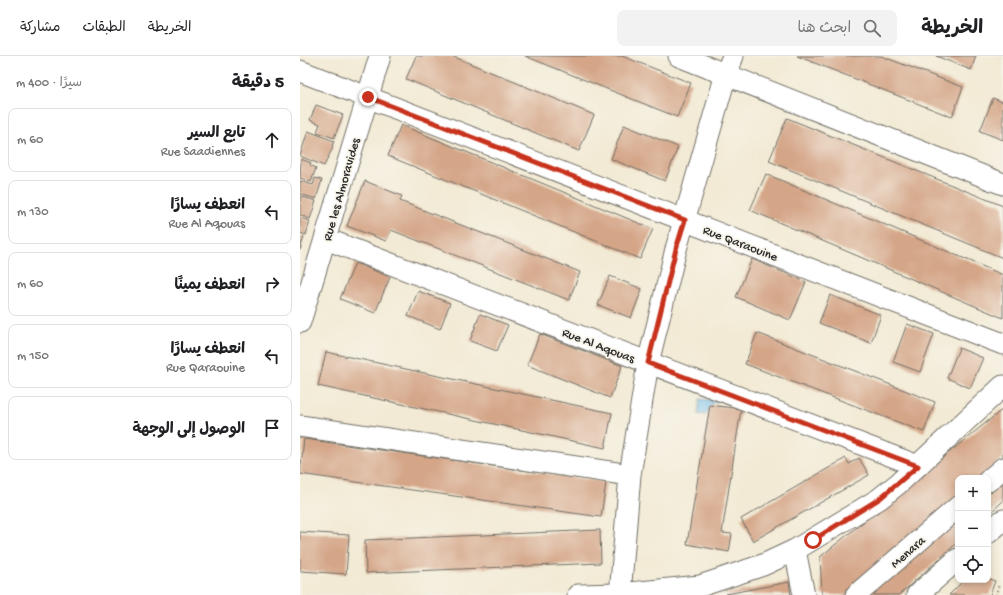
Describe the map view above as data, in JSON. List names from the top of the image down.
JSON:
{
  "streets": {
    "street": [
      "Rue les Almoravides",
      "Rue Qaraouine",
      "Rue Al Aqouas",
      "Menara"
    ]
  },
  "crossings": [
    ["Rue les Almoravides", "Rue Qaraouine"],
    ["Rue les Almoravides", "Rue Al Aqouas"]
  ],
  "page": {
    "header": "الخريطة",
    "search": "ابحث هنا",
    "nav": ["الخريطة", "الطبقات", "مشاركة"],
    "heading": ["5 دقيقة", "سيرًا · 400 m"],
    "list": [
      ["تابع السير", "Rue Saadiennes", "60 m"],
      ["انعطف يسارًا", "Rue Al Aqouas", "130 m"],
      ["انعطف يمينًا", "60 m"],
      ["انعطف يسارًا", "Rue Qaraouine", "150 m"],
      "الوصول إلى الوجهة"
    ],
    "map_buttons": ["+", "−"]
  }
}
